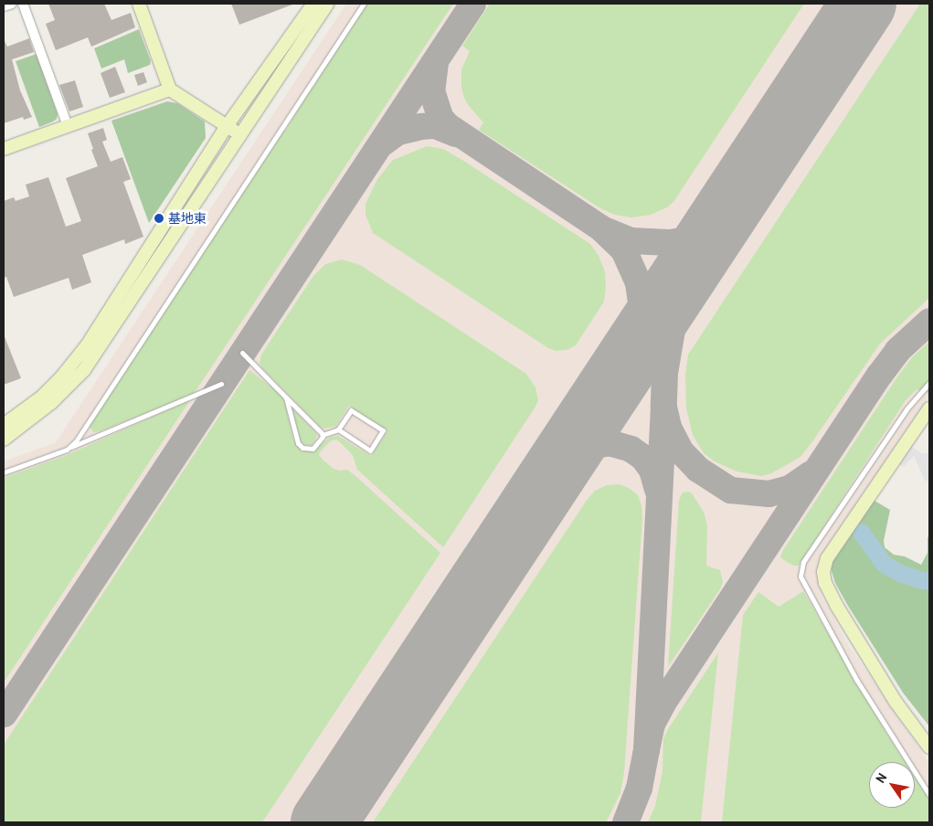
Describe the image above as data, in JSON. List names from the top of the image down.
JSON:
{
  "places": ["基地東"],
  "north": "top left"
}
